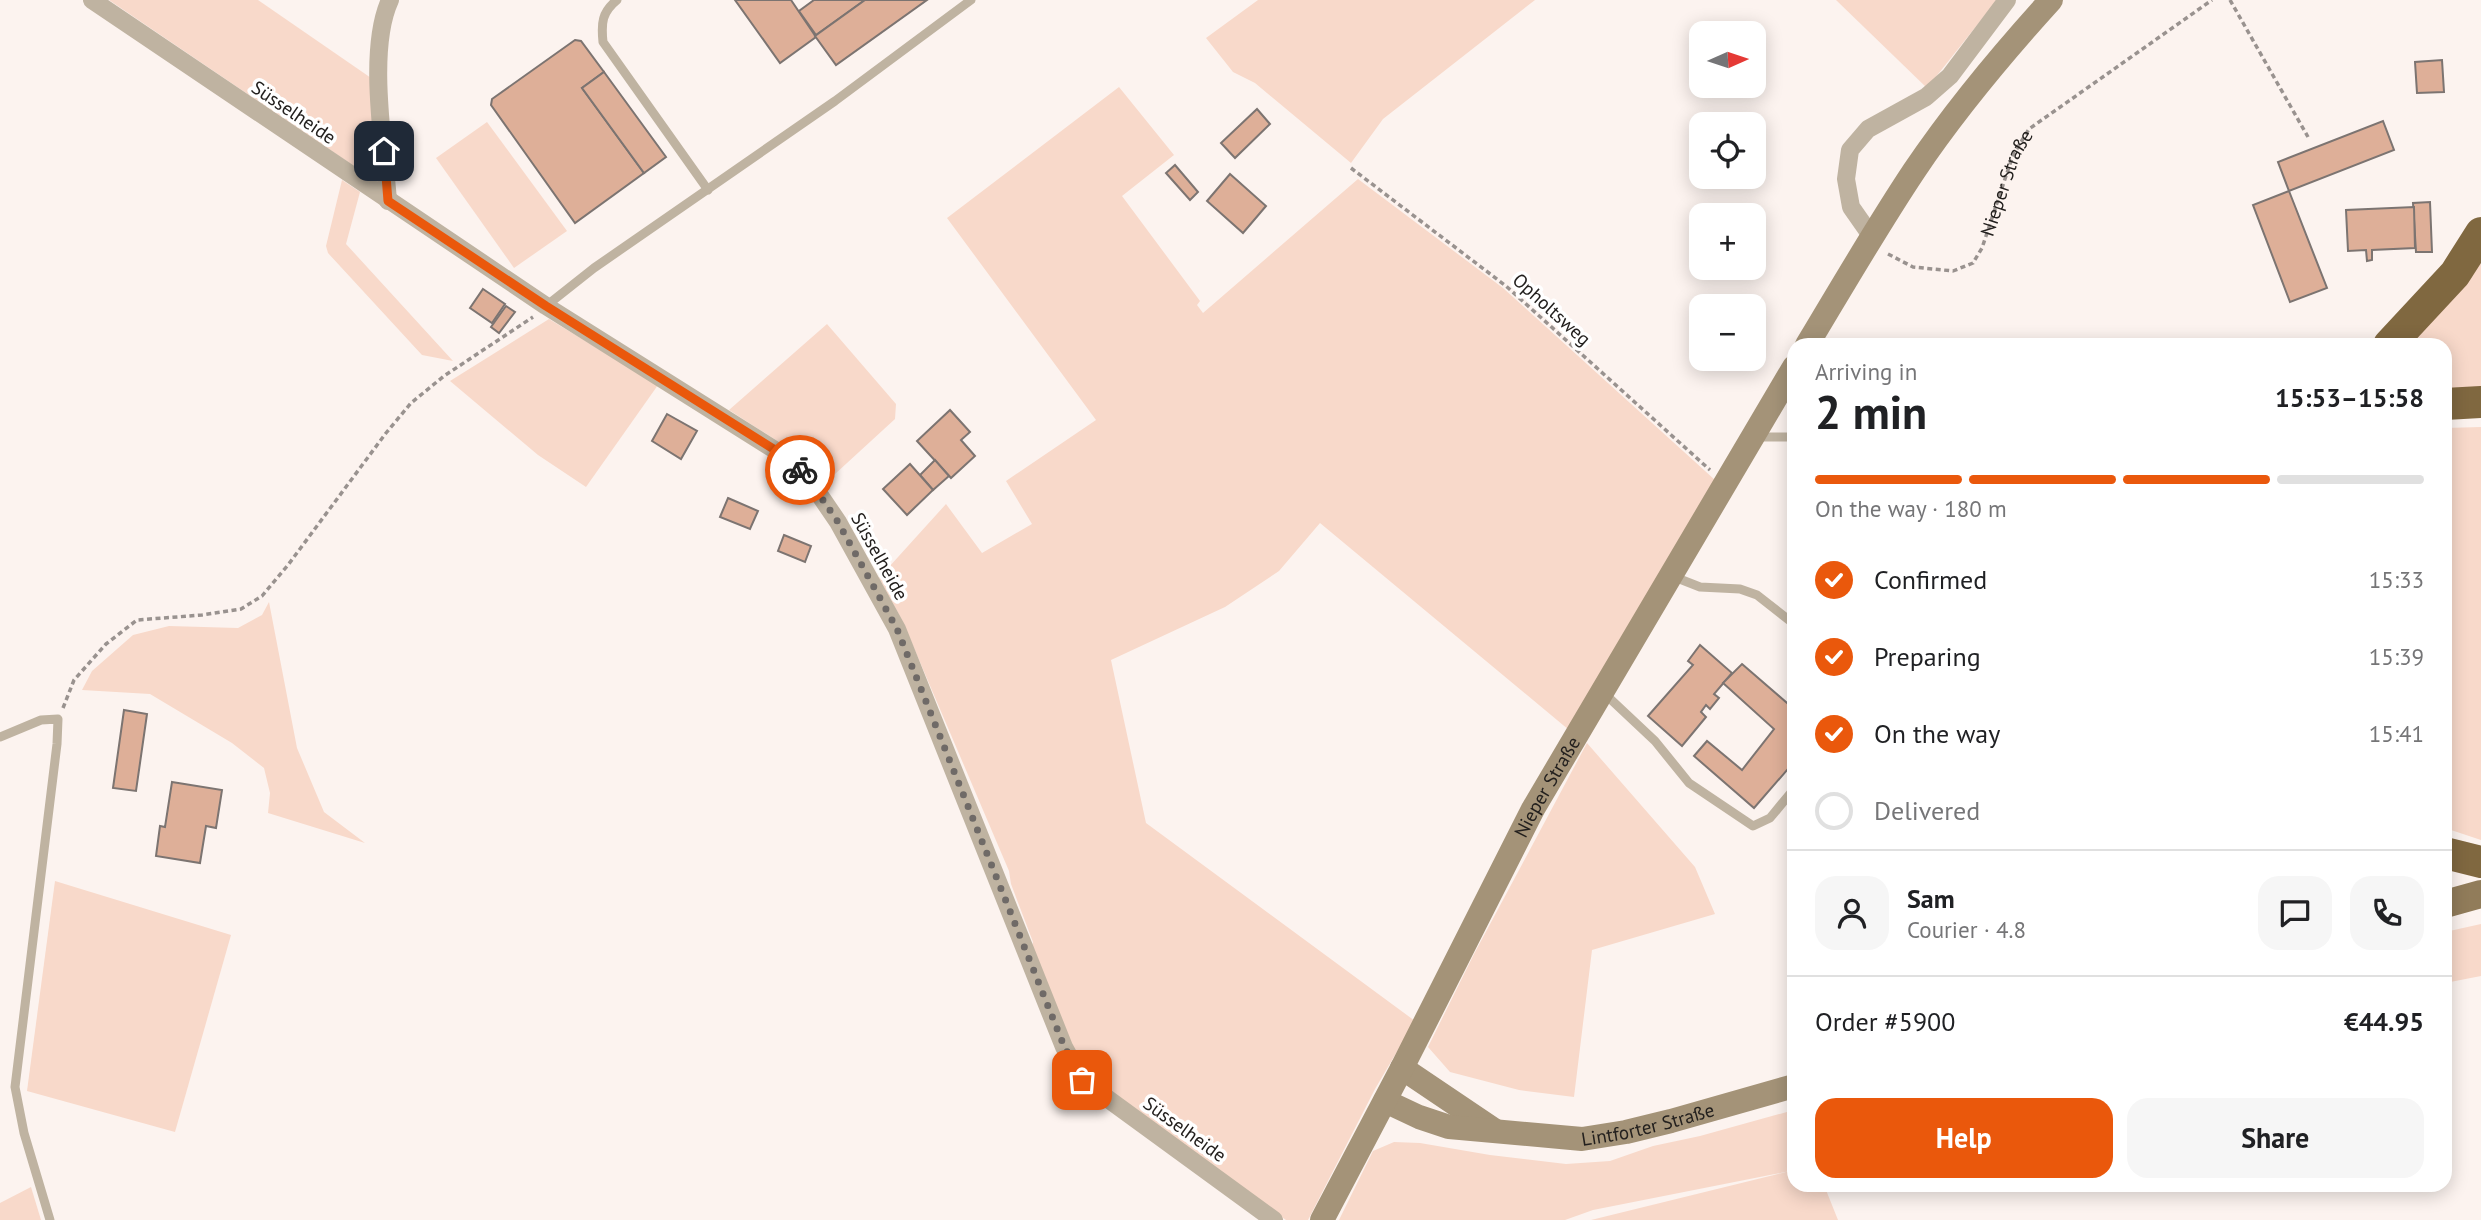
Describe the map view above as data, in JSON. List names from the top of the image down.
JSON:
{
  "streets": {
    "street": ["Süsselheide", "Nieper Straße", "Lintforter Straße"],
    "path": ["Opholtsweg"]
  },
  "crossings": [
    ["Nieper Straße", "Opholtsweg"],
    ["Nieper Straße", "Lintforter Straße"]
  ],
  "north": "right",
  "page": {
    "map_buttons": ["+", "−"],
    "heading": ["2 min", "Arriving in", "15:53–15:58"],
    "panel": [
      "Sam",
      "Courier · 4.8",
      "Order #5900",
      "€44.95"
    ],
    "bar": "On the way · 180 m",
    "list": [
      ["Confirmed", "15:33"],
      ["Preparing", "15:39"],
      ["On the way", "15:41"],
      "Delivered"
    ],
    "buttons": ["Help", "Share"]
  }
}
